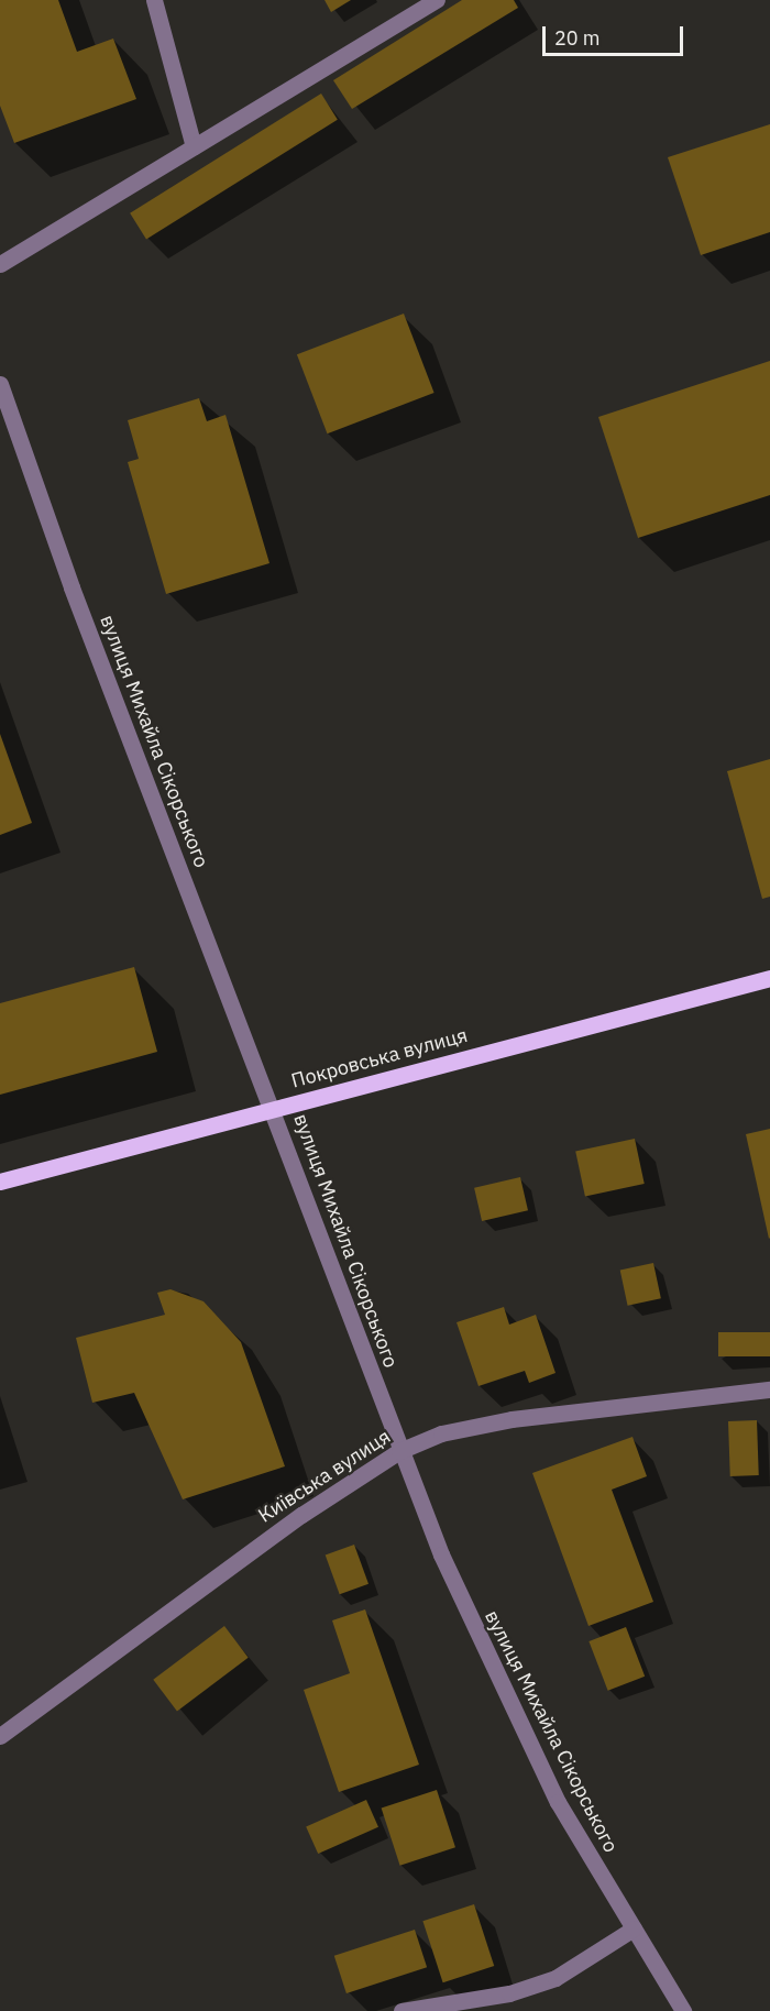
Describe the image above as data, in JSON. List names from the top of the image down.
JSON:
{
  "streets": {
    "main road": ["Покровська вулиця"],
    "street": ["вулиця Михайла Сікорського", "Київська вулиця"]
  },
  "crossings": [
    ["вулиця Михайла Сікорського", "Покровська вулиця"],
    ["вулиця Михайла Сікорського", "Київська вулиця"]
  ],
  "scale_bar": "20 m"
}
